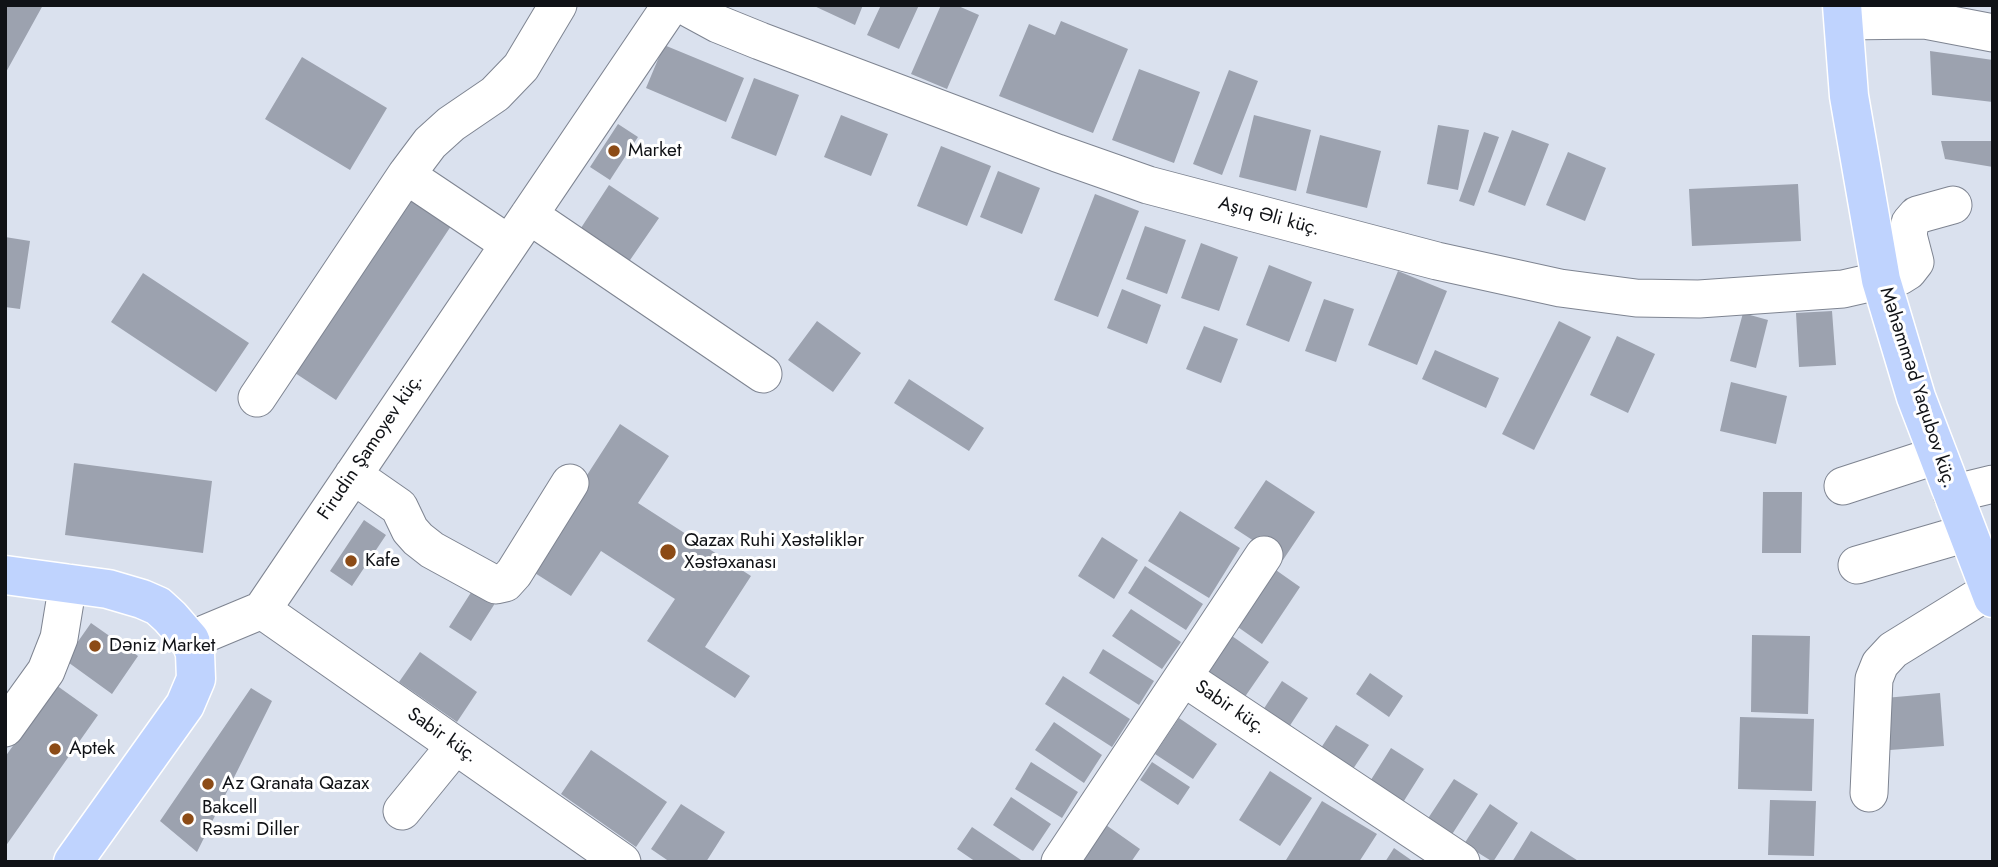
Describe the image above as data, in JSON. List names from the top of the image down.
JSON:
{
  "streets": {
    "main road": ["Məhəmməd Yaqubov küç."],
    "street": ["Aşıq Əli küç.", "Firudin Şamoyev küç.", "Sabir küç."]
  },
  "crossings": [
    ["Aşıq Əli küç.", "Məhəmməd Yaqubov küç."],
    ["Firudin Şamoyev küç.", "Sabir küç."]
  ],
  "places": [
    "Market",
    "Qazax Ruhi Xəstəliklər Xəstəxanası",
    "Kafe",
    "Dəniz Market",
    "Aptek",
    "Az Qranata Qazax",
    "Bakcell Rəsmi Diller"
  ]
}
